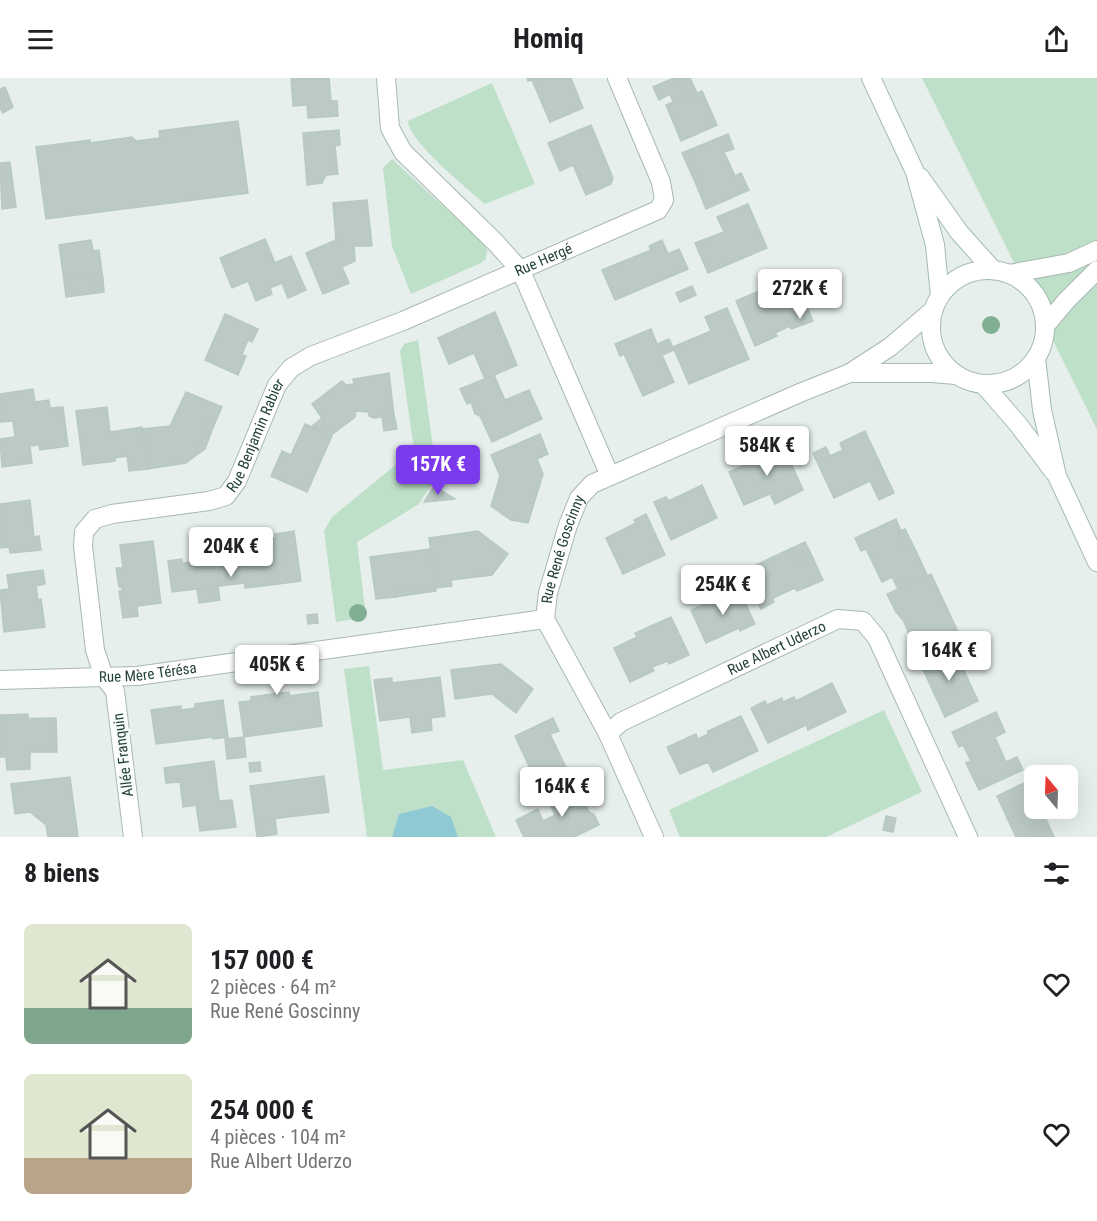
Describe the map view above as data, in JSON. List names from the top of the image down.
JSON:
{
  "streets": {
    "street": [
      "Rue Hergé",
      "Rue Benjamin Rabier",
      "Rue René Goscinny",
      "Rue Albert Uderzo",
      "Rue Mère Térésa",
      "Allée Franquin"
    ]
  },
  "crossings": [
    ["Rue Hergé", "Rue Benjamin Rabier"],
    ["Rue Benjamin Rabier", "Rue Mère Térésa"],
    ["Rue Benjamin Rabier", "Allée Franquin"],
    ["Rue René Goscinny", "Rue Albert Uderzo"],
    ["Rue René Goscinny", "Rue Mère Térésa"],
    ["Rue Mère Térésa", "Allée Franquin"]
  ],
  "north": "top",
  "page": {
    "header": "Homiq",
    "price": [
      "272K €",
      "584K €",
      "157K €",
      "204K €",
      "254K €",
      "164K €",
      "405K €",
      "164K €"
    ],
    "heading": "8 biens",
    "list": [
      {
        "name": "157 000 €",
        "note": "2 pièces · 64 m² · Rue René Goscinny"
      },
      {
        "name": "254 000 €",
        "note": "4 pièces · 104 m² · Rue Albert Uderzo"
      }
    ]
  }
}
